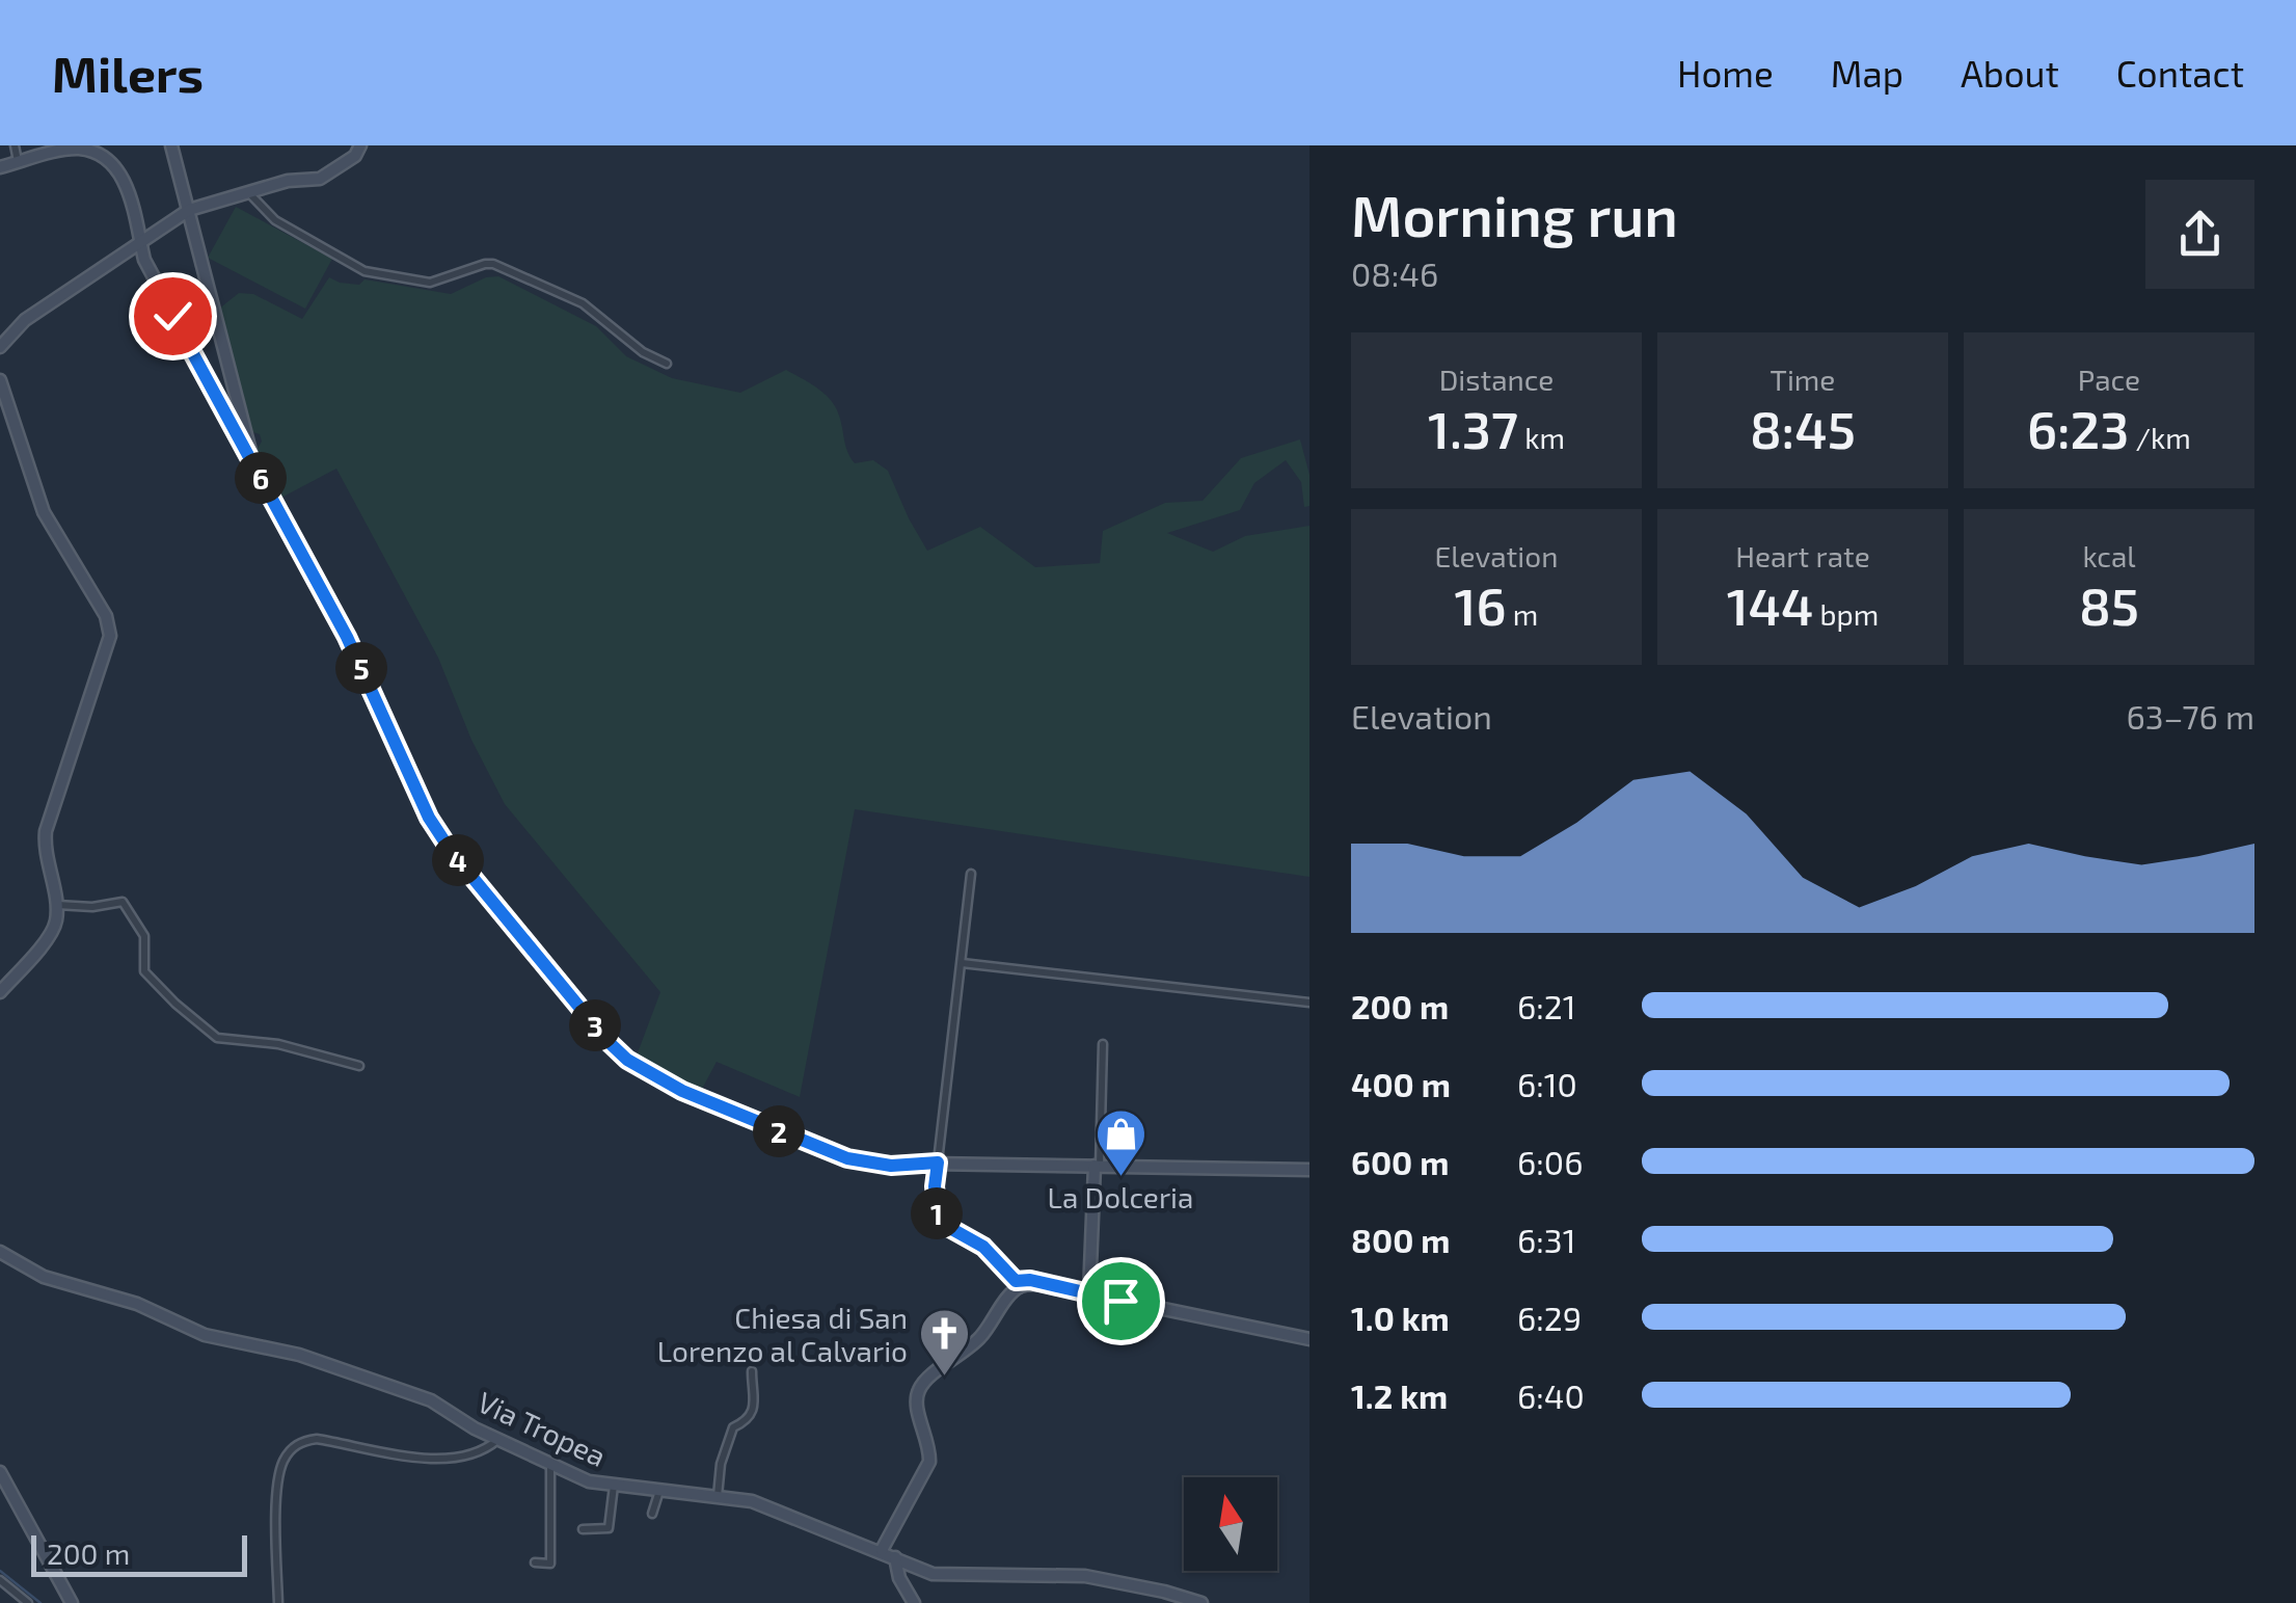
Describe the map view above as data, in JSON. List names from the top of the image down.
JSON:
{
  "streets": {
    "street": ["Via Tropea"]
  },
  "places": {
    "shop": ["La Dolceria"],
    "church": ["Chiesa di San Lorenzo al Calvario"]
  },
  "scale_bar": "200 m",
  "north": "top",
  "page": {
    "header": "Milers",
    "nav": [
      "Home",
      "Map",
      "About",
      "Contact"
    ],
    "heading": ["Morning run", "08:46"],
    "stats": [
      ["Distance", "1.37 km"],
      ["Time", "8:45"],
      ["Pace", "6:23 /km"],
      ["Elevation", "16 m"],
      ["Heart rate", "144 bpm"],
      ["kcal", "85"]
    ],
    "pins": [
      "6",
      "5",
      "4",
      "3",
      "2",
      "1"
    ],
    "chart": ["Elevation", "63–76 m"],
    "list": [
      {
        "name": "200 m",
        "note": "6:21"
      },
      {
        "name": "400 m",
        "note": "6:10"
      },
      {
        "name": "600 m",
        "note": "6:06"
      },
      {
        "name": "800 m",
        "note": "6:31"
      },
      {
        "name": "1.0 km",
        "note": "6:29"
      },
      {
        "name": "1.2 km",
        "note": "6:40"
      }
    ],
    "scale": "200 m"
  }
}
